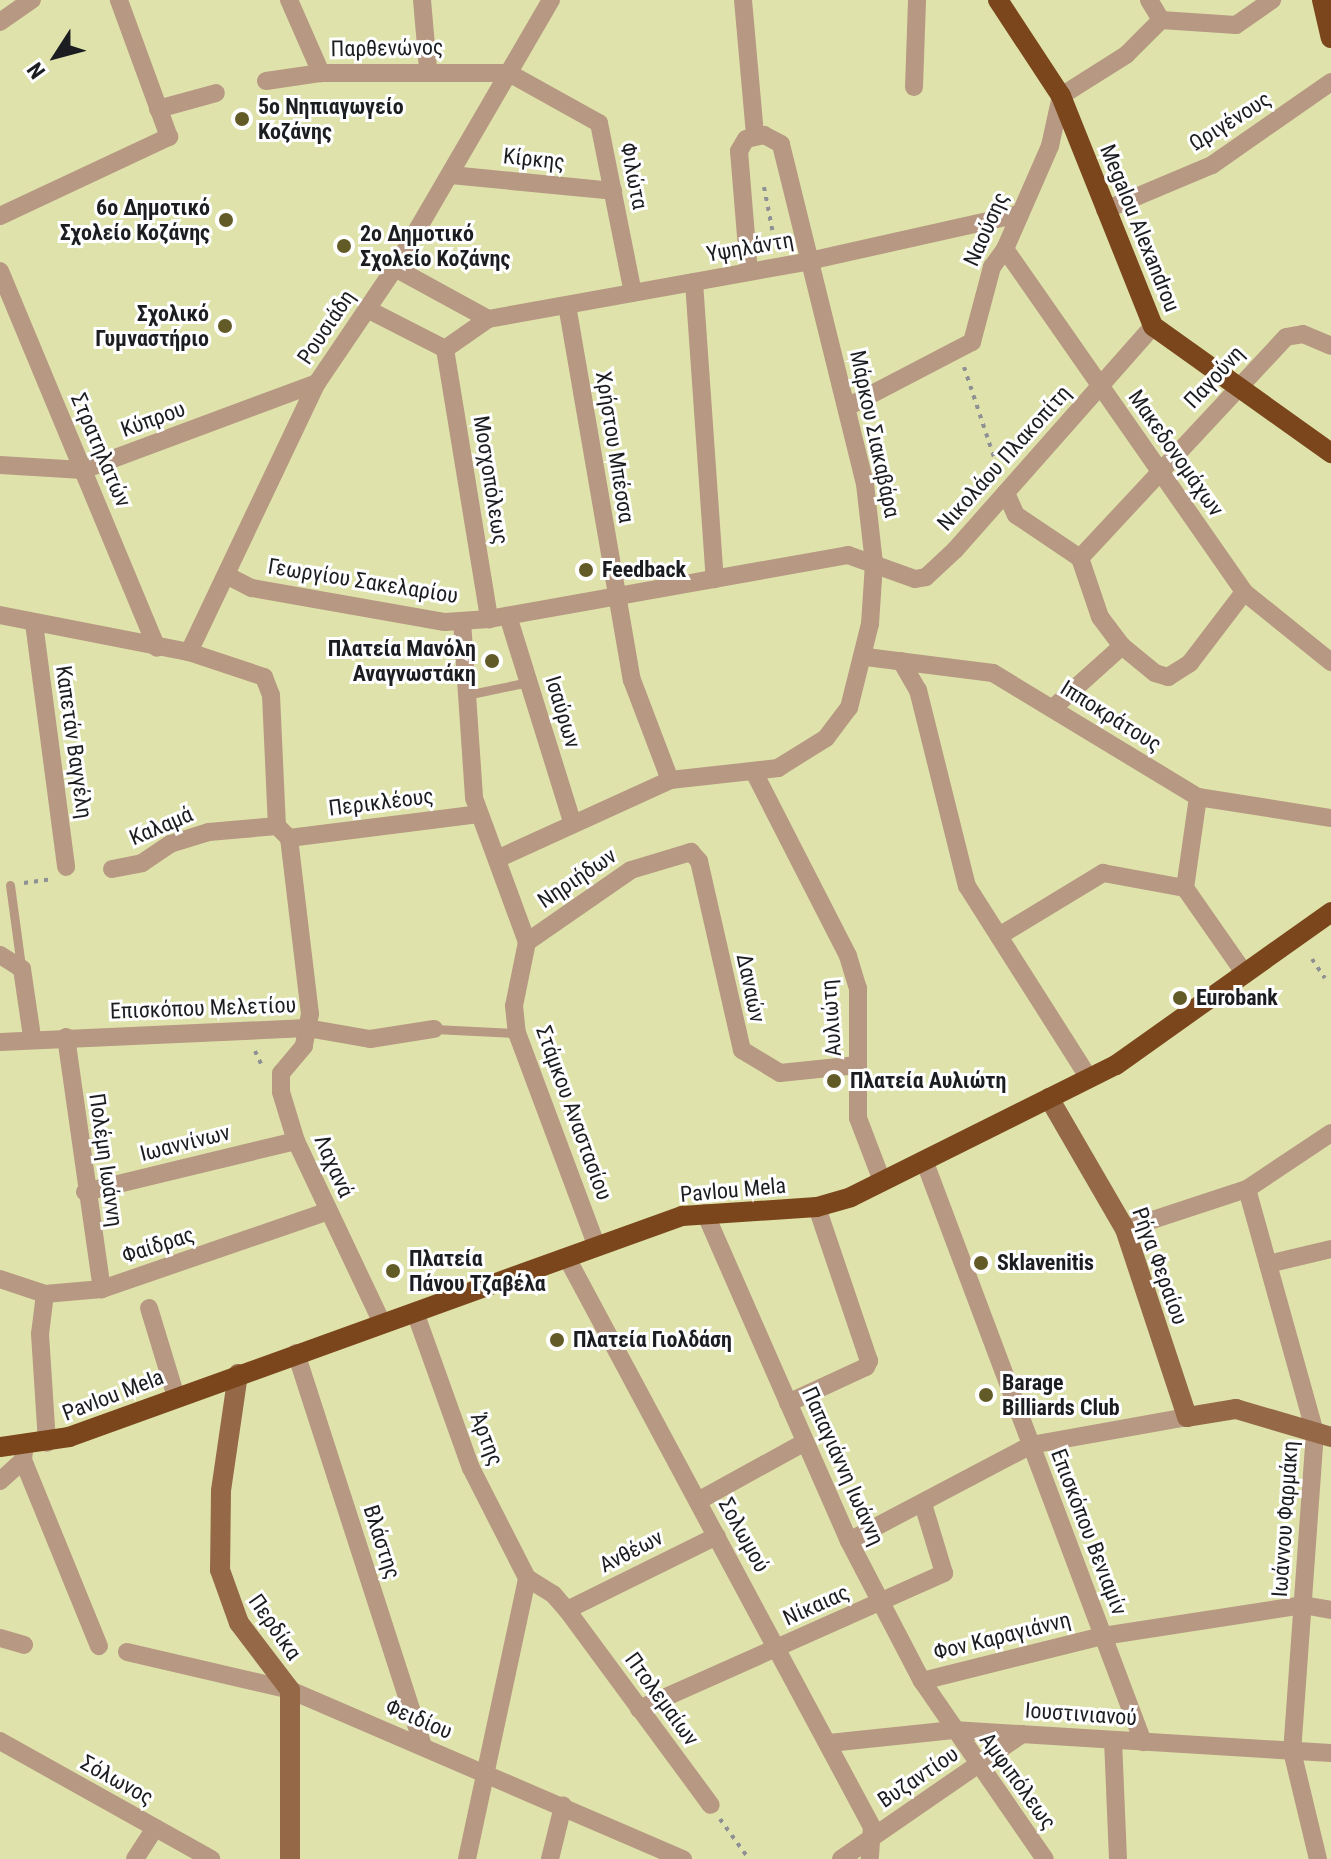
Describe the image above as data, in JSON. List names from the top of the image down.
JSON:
{
  "streets": {
    "main road": ["Megalou Alexandrou", "Pavlou Mela"],
    "street": [
      "Παρθενώνος",
      "Ωριγένους",
      "Κίρκης",
      "Φιλώτα",
      "Ναούσης",
      "Υψηλάντη",
      "Ρουσιάδη",
      "Παγούνη",
      "Κύπρου",
      "Μάρκου Σιακαβάρα",
      "Χρήστου Μπέσσα",
      "Στρατηλατών",
      "Μακεδονομάχων",
      "Νικολάου Πλακοπίτη",
      "Μοσχοπόλεως",
      "Γεωργίου Σακελαρίου",
      "Ισαύρων",
      "Ιπποκράτους",
      "Καπετάν Βαγγέλη",
      "Περικλέους",
      "Καλαμά",
      "Νηριήδων",
      "Δαναών",
      "Επισκόπου Μελετίου",
      "Αυλιώτη",
      "Στάμκου Αναστασίου",
      "Ιωαννίνων",
      "Πολέμη Ιωάννη",
      "Λαχανά",
      "Φαίδρας",
      "Ρήγα Φεραίου",
      "Άρτης",
      "Παπαγιάννη Ιωάννη",
      "Ιωάννου Φαρμάκη",
      "Επισκόπου Βενιαμίν",
      "Σολωμού",
      "Βλάστης",
      "Ανθέων",
      "Νίκαιας",
      "Περδίκα",
      "Φον Καραγιάννη",
      "Πτολεμαίων",
      "Ιουστινιανού",
      "Φειδίου",
      "Βυζαντίου",
      "Σόλωνος",
      "Αμφιπόλεως"
    ]
  },
  "crossings": [
    ["Παρθενώνος", "Φιλώτα"],
    ["Παρθενώνος", "Ρουσιάδη"],
    ["Ωριγένους", "Megalou Alexandrou"],
    ["Κίρκης", "Φιλώτα"],
    ["Κίρκης", "Ρουσιάδη"],
    ["Φιλώτα", "Υψηλάντη"],
    ["Φιλώτα", "Ρουσιάδη"],
    ["Megalou Alexandrou", "Ναούσης"],
    ["Megalou Alexandrou", "Παγούνη"],
    ["Megalou Alexandrou", "Νικολάου Πλακοπίτη"],
    ["Ναούσης", "Υψηλάντη"],
    ["Ναούσης", "Μάρκου Σιακαβάρα"],
    ["Ναούσης", "Μακεδονομάχων"],
    ["Υψηλάντη", "Μάρκου Σιακαβάρα"],
    ["Υψηλάντη", "Χρήστου Μπέσσα"],
    ["Υψηλάντη", "Μοσχοπόλεως"],
    ["Ρουσιάδη", "Κύπρου"],
    ["Ρουσιάδη", "Γεωργίου Σακελαρίου"],
    ["Παγούνη", "Μακεδονομάχων"],
    ["Κύπρου", "Στρατηλατών"],
    ["Μάρκου Σιακαβάρα", "Χρήστου Μπέσσα"],
    ["Μάρκου Σιακαβάρα", "Νικολάου Πλακοπίτη"],
    ["Μάρκου Σιακαβάρα", "Γεωργίου Σακελαρίου"],
    ["Μάρκου Σιακαβάρα", "Ισαύρων"],
    ["Μάρκου Σιακαβάρα", "Ιπποκράτους"],
    ["Μάρκου Σιακαβάρα", "Αυλιώτη"],
    ["Χρήστου Μπέσσα", "Γεωργίου Σακελαρίου"],
    ["Μακεδονομάχων", "Νικολάου Πλακοπίτη"],
    ["Νικολάου Πλακοπίτη", "Γεωργίου Σακελαρίου"],
    ["Μοσχοπόλεως", "Γεωργίου Σακελαρίου"],
    ["Γεωργίου Σακελαρίου", "Ισαύρων"],
    ["Περικλέους", "Καλαμά"],
    ["Νηριήδων", "Δαναών"],
    ["Νηριήδων", "Στάμκου Αναστασίου"],
    ["Δαναών", "Αυλιώτη"],
    ["Επισκόπου Μελετίου", "Στάμκου Αναστασίου"],
    ["Επισκόπου Μελετίου", "Πολέμη Ιωάννη"],
    ["Αυλιώτη", "Pavlou Mela"],
    ["Στάμκου Αναστασίου", "Pavlou Mela"],
    ["Ιωαννίνων", "Πολέμη Ιωάννη"],
    ["Ιωαννίνων", "Λαχανά"],
    ["Πολέμη Ιωάννη", "Φαίδρας"],
    ["Λαχανά", "Pavlou Mela"],
    ["Λαχανά", "Φαίδρας"],
    ["Pavlou Mela", "Ρήγα Φεραίου"],
    ["Pavlou Mela", "Άρτης"],
    ["Pavlou Mela", "Παπαγιάννη Ιωάννη"],
    ["Pavlou Mela", "Επισκόπου Βενιαμίν"],
    ["Pavlou Mela", "Σολωμού"],
    ["Pavlou Mela", "Βλάστης"],
    ["Pavlou Mela", "Περδίκα"],
    ["Άρτης", "Πτολεμαίων"],
    ["Παπαγιάννη Ιωάννη", "Νίκαιας"],
    ["Παπαγιάννη Ιωάννη", "Φον Καραγιάννη"],
    ["Παπαγιάννη Ιωάννη", "Ιουστινιανού"],
    ["Παπαγιάννη Ιωάννη", "Αμφιπόλεως"],
    ["Ιωάννου Φαρμάκη", "Φον Καραγιάννη"],
    ["Ιωάννου Φαρμάκη", "Ιουστινιανού"],
    ["Επισκόπου Βενιαμίν", "Φον Καραγιάννη"],
    ["Επισκόπου Βενιαμίν", "Ιουστινιανού"],
    ["Σολωμού", "Ανθέων"],
    ["Σολωμού", "Νίκαιας"],
    ["Σολωμού", "Ιουστινιανού"],
    ["Σολωμού", "Βυζαντίου"],
    ["Βλάστης", "Φειδίου"],
    ["Ανθέων", "Πτολεμαίων"],
    ["Νίκαιας", "Πτολεμαίων"],
    ["Περδίκα", "Φειδίου"],
    ["Ιουστινιανού", "Βυζαντίου"],
    ["Ιουστινιανού", "Αμφιπόλεως"],
    ["Βυζαντίου", "Αμφιπόλεως"]
  ],
  "places": [
    "5ο Νηπιαγωγείο Κοζάνης",
    "6ο Δημοτικό Σχολείο Κοζάνης",
    "2ο Δημοτικό Σχολείο Κοζάνης",
    "Σχολικό Γυμναστήριο",
    "Feedback",
    "Πλατεία Μανόλη Αναγνωστάκη",
    "Eurobank",
    "Πλατεία Αυλιώτη",
    "Sklavenitis",
    "Πλατεία Πάνου Τζαβέλα",
    "Πλατεία Γιολδάση",
    "Barage Billiards Club"
  ],
  "north": "bottom left"
}
